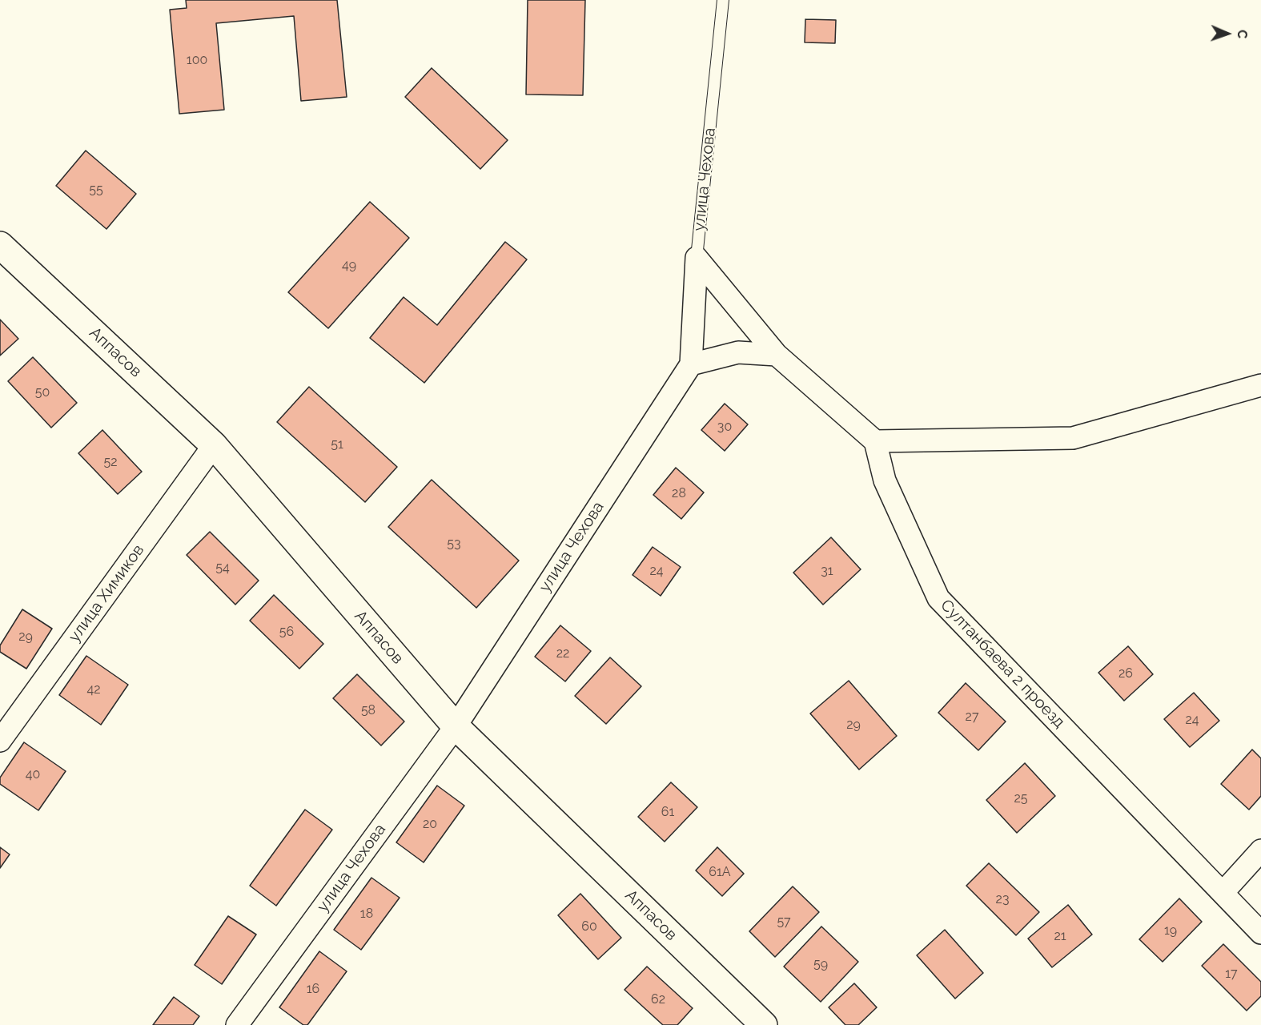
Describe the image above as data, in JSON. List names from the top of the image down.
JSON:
{
  "streets": {
    "street": [
      "улица Чехова",
      "Аппасов",
      "улица Химиков",
      "Султанбаева 2 проезд"
    ]
  },
  "crossings": [
    ["улица Чехова", "Аппасов"],
    ["Аппасов", "улица Химиков"]
  ],
  "house_numbers": [
    "100",
    "55",
    "49",
    "50",
    "30",
    "51",
    "52",
    "28",
    "53",
    "54",
    "24",
    "31",
    "56",
    "29",
    "22",
    "26",
    "42",
    "58",
    "27",
    "24",
    "29",
    "40",
    "25",
    "61",
    "20",
    "61А",
    "23",
    "18",
    "57",
    "60",
    "19",
    "21",
    "59",
    "17",
    "16",
    "62"
  ],
  "north": "right"
}
